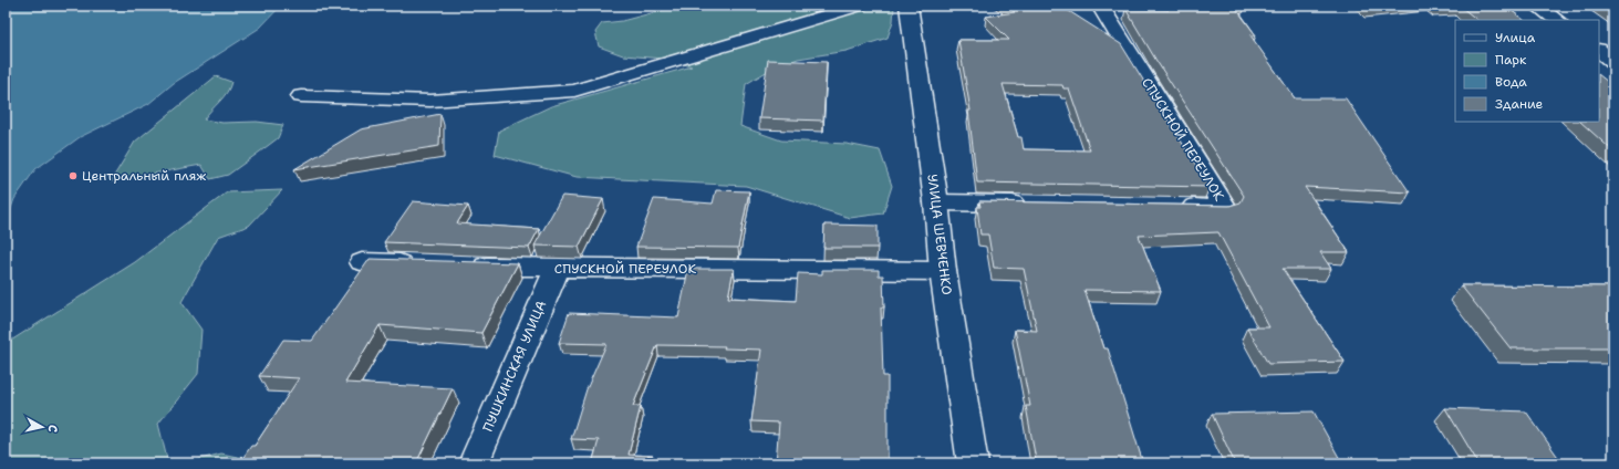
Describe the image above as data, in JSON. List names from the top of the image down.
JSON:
{
  "streets": {
    "street": ["СПУСКНОЙ ПЕРЕУЛОК", "УЛИЦА ШЕВЧЕНКО", "ПУШКИНСКАЯ УЛИЦА"]
  },
  "crossings": [
    ["СПУСКНОЙ ПЕРЕУЛОК", "УЛИЦА ШЕВЧЕНКО"],
    ["СПУСКНОЙ ПЕРЕУЛОК", "ПУШКИНСКАЯ УЛИЦА"]
  ],
  "places": ["Центральный пляж"],
  "legend": [
    "Улица",
    "Парк",
    "Вода",
    "Здание"
  ],
  "north": "right"
}
